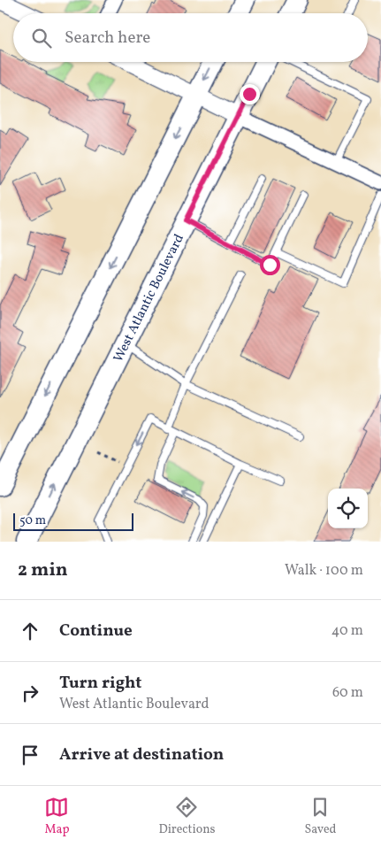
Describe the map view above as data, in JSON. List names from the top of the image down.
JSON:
{
  "streets": {
    "main road": ["West Atlantic Boulevard"]
  },
  "scale_bar": "50 m",
  "page": {
    "search": "Search here",
    "scale": "50 m",
    "heading": ["2 min", "Walk · 100 m"],
    "list": [
      ["Continue", "40 m"],
      ["Turn right", "West Atlantic Boulevard", "60 m"],
      "Arrive at destination"
    ],
    "nav": ["Map", "Directions", "Saved"]
  }
}
